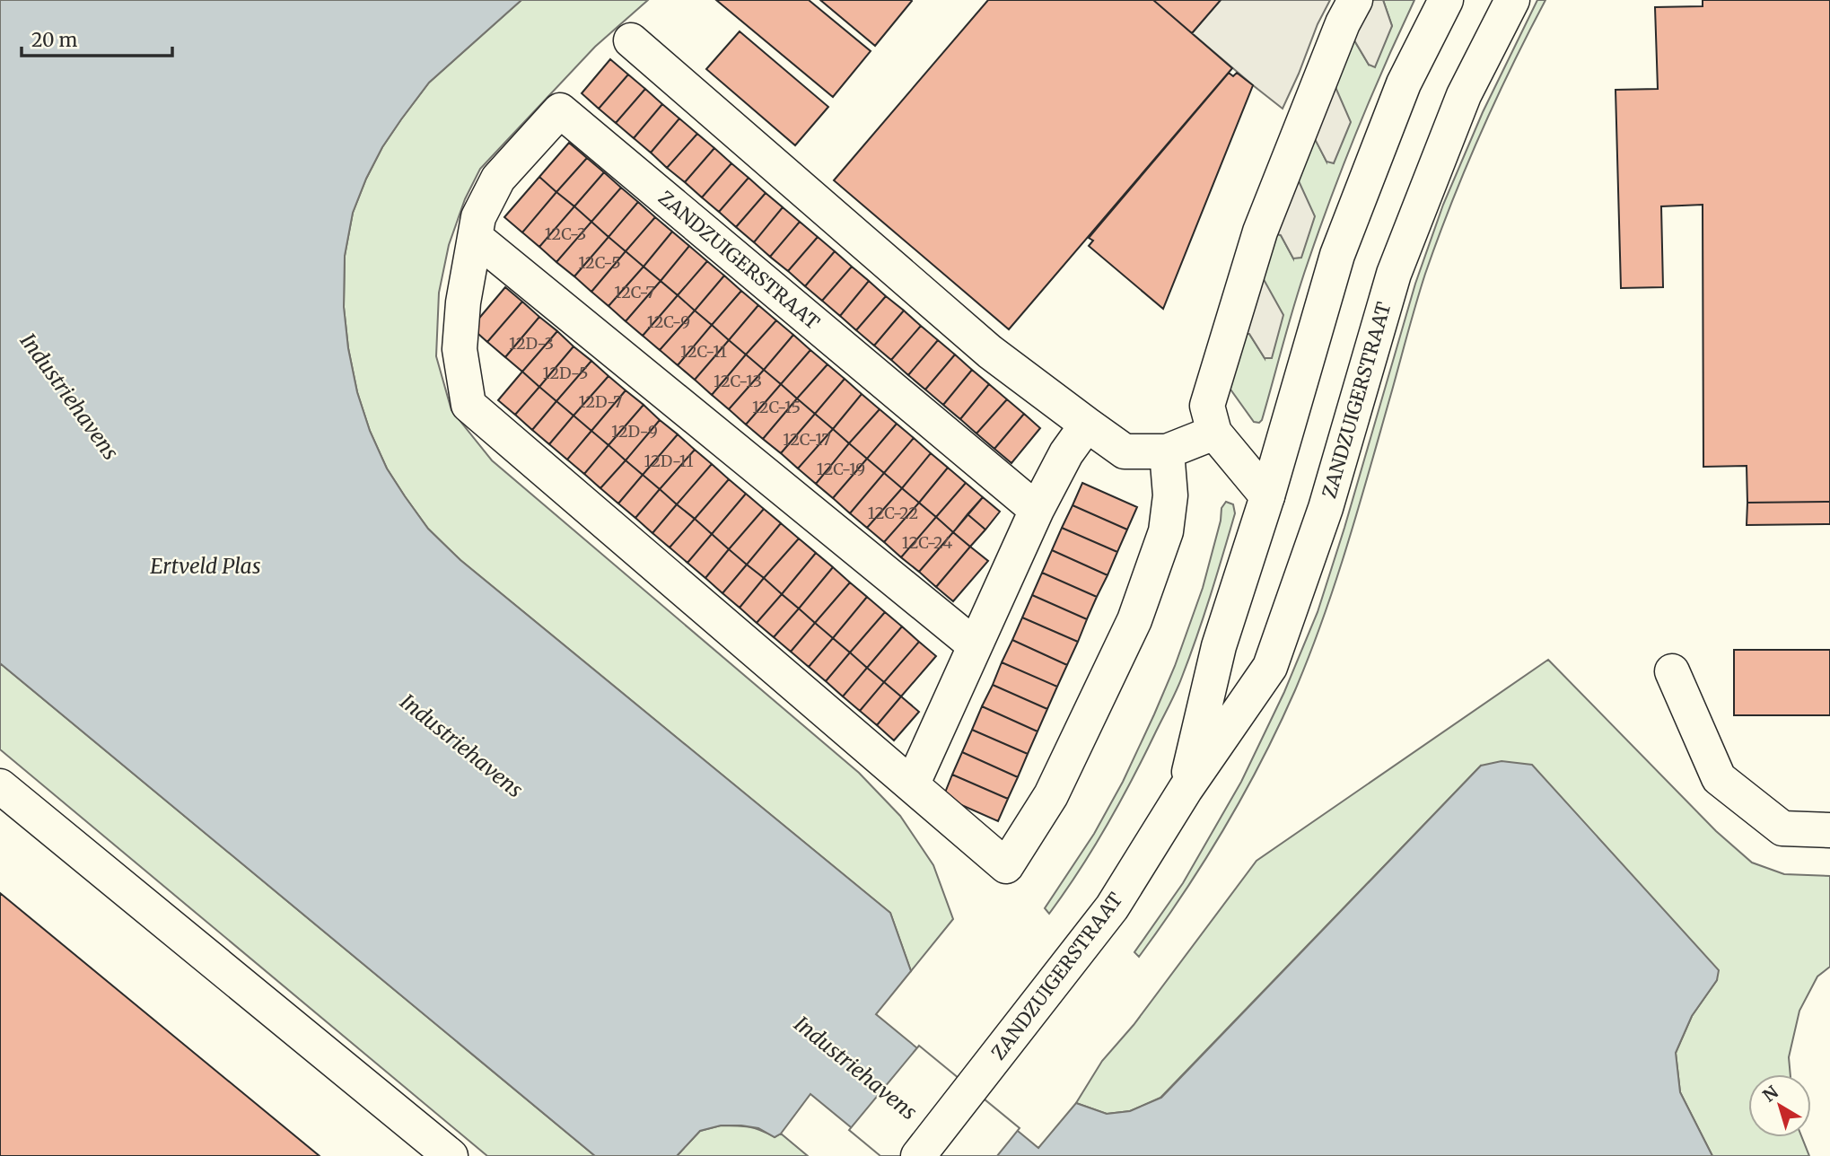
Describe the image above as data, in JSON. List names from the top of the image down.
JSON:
{
  "streets": {
    "main road": ["ZANDZUIGERSTRAAT"]
  },
  "water": ["Industriehavens", "Ertveld Plas"],
  "house_numbers": [
    "12C-3",
    "12C-5",
    "12C-7",
    "12C-9",
    "12D-3",
    "12C-11",
    "12D-5",
    "12C-13",
    "12D-7",
    "12C-15",
    "12D-9",
    "12C-17",
    "12D-11",
    "12C-19",
    "12C-22",
    "12C-24"
  ],
  "scale_bar": "20 m",
  "north": "top left"
}
